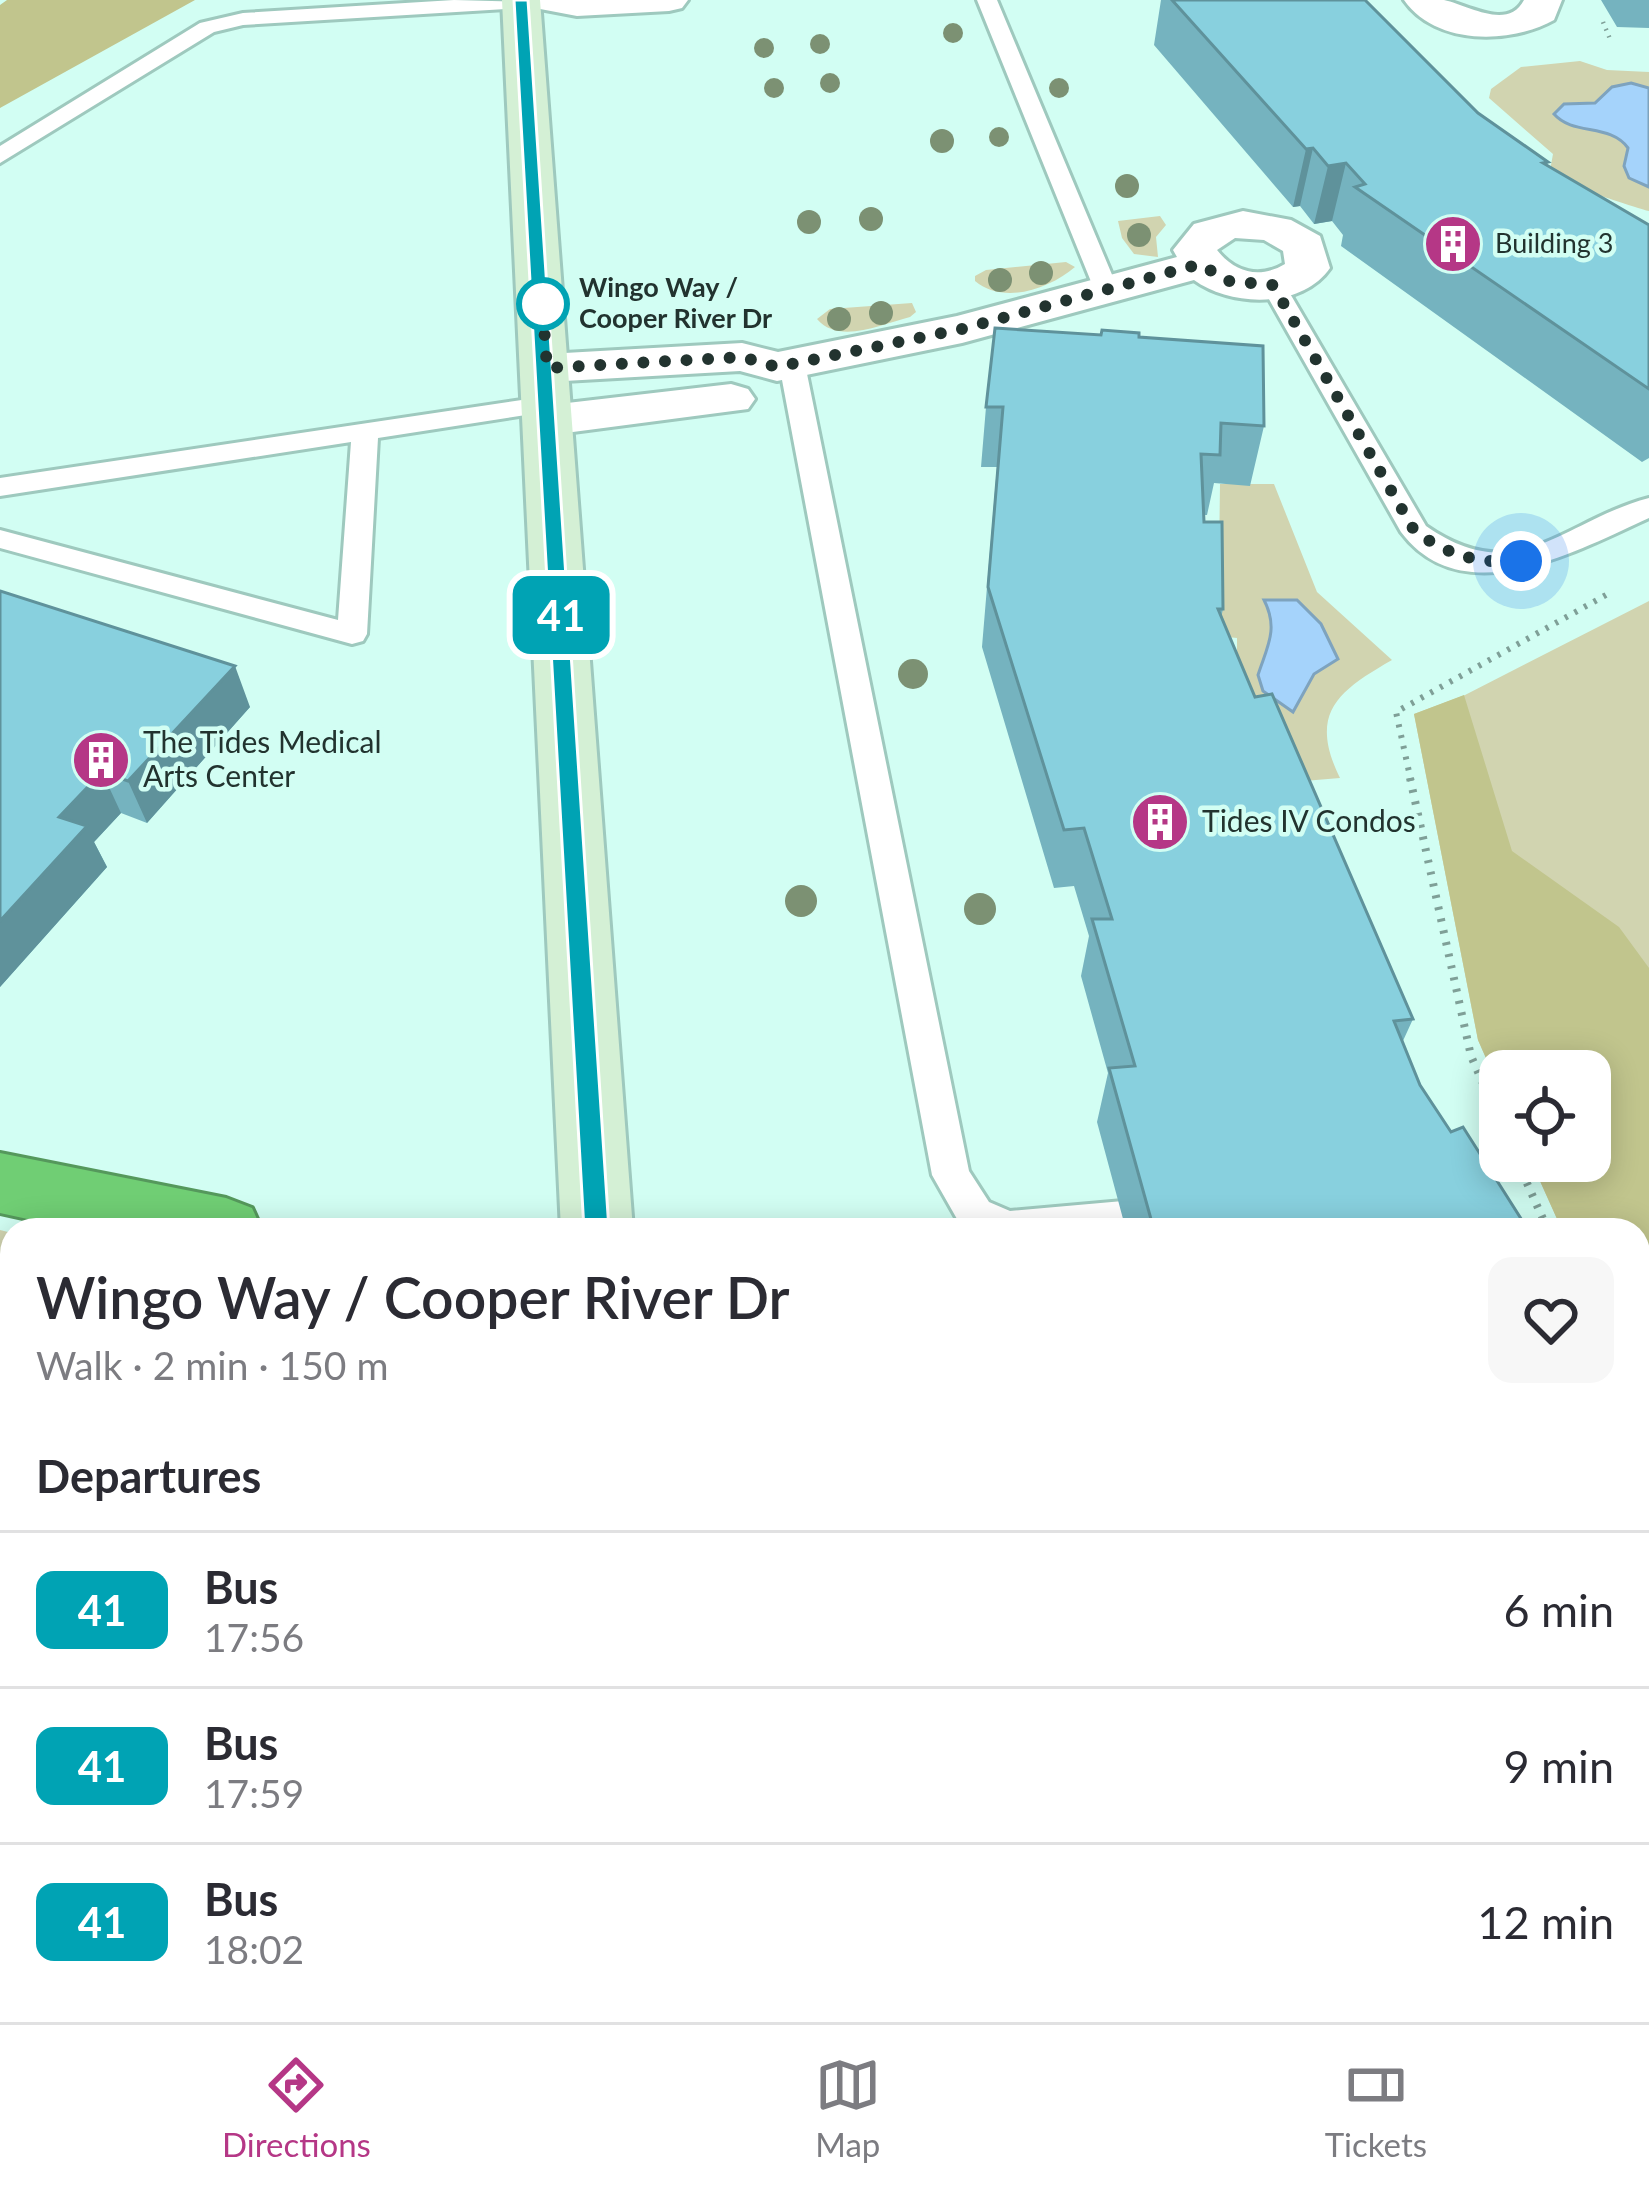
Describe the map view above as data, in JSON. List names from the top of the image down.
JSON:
{
  "places": {
    "building": ["Building 3", "The Tides Medical Arts Center", "Tides IV Condos"],
    "other": ["Wingo Way / Cooper River Dr"]
  },
  "lines": ["bus line 41"],
  "page": {
    "on_map": "41",
    "heading": [
      ["Wingo Way / Cooper River Dr", "Walk · 2 min · 150 m"],
      "Departures"
    ],
    "list": [
      {
        "mark": "41",
        "name": "Bus",
        "note": "17:56",
        "value": "6 min"
      },
      {
        "mark": "41",
        "name": "Bus",
        "note": "17:59",
        "value": "9 min"
      },
      {
        "mark": "41",
        "name": "Bus",
        "note": "18:02",
        "value": "12 min"
      }
    ],
    "tabs": ["Directions", "Map", "Tickets"]
  }
}
